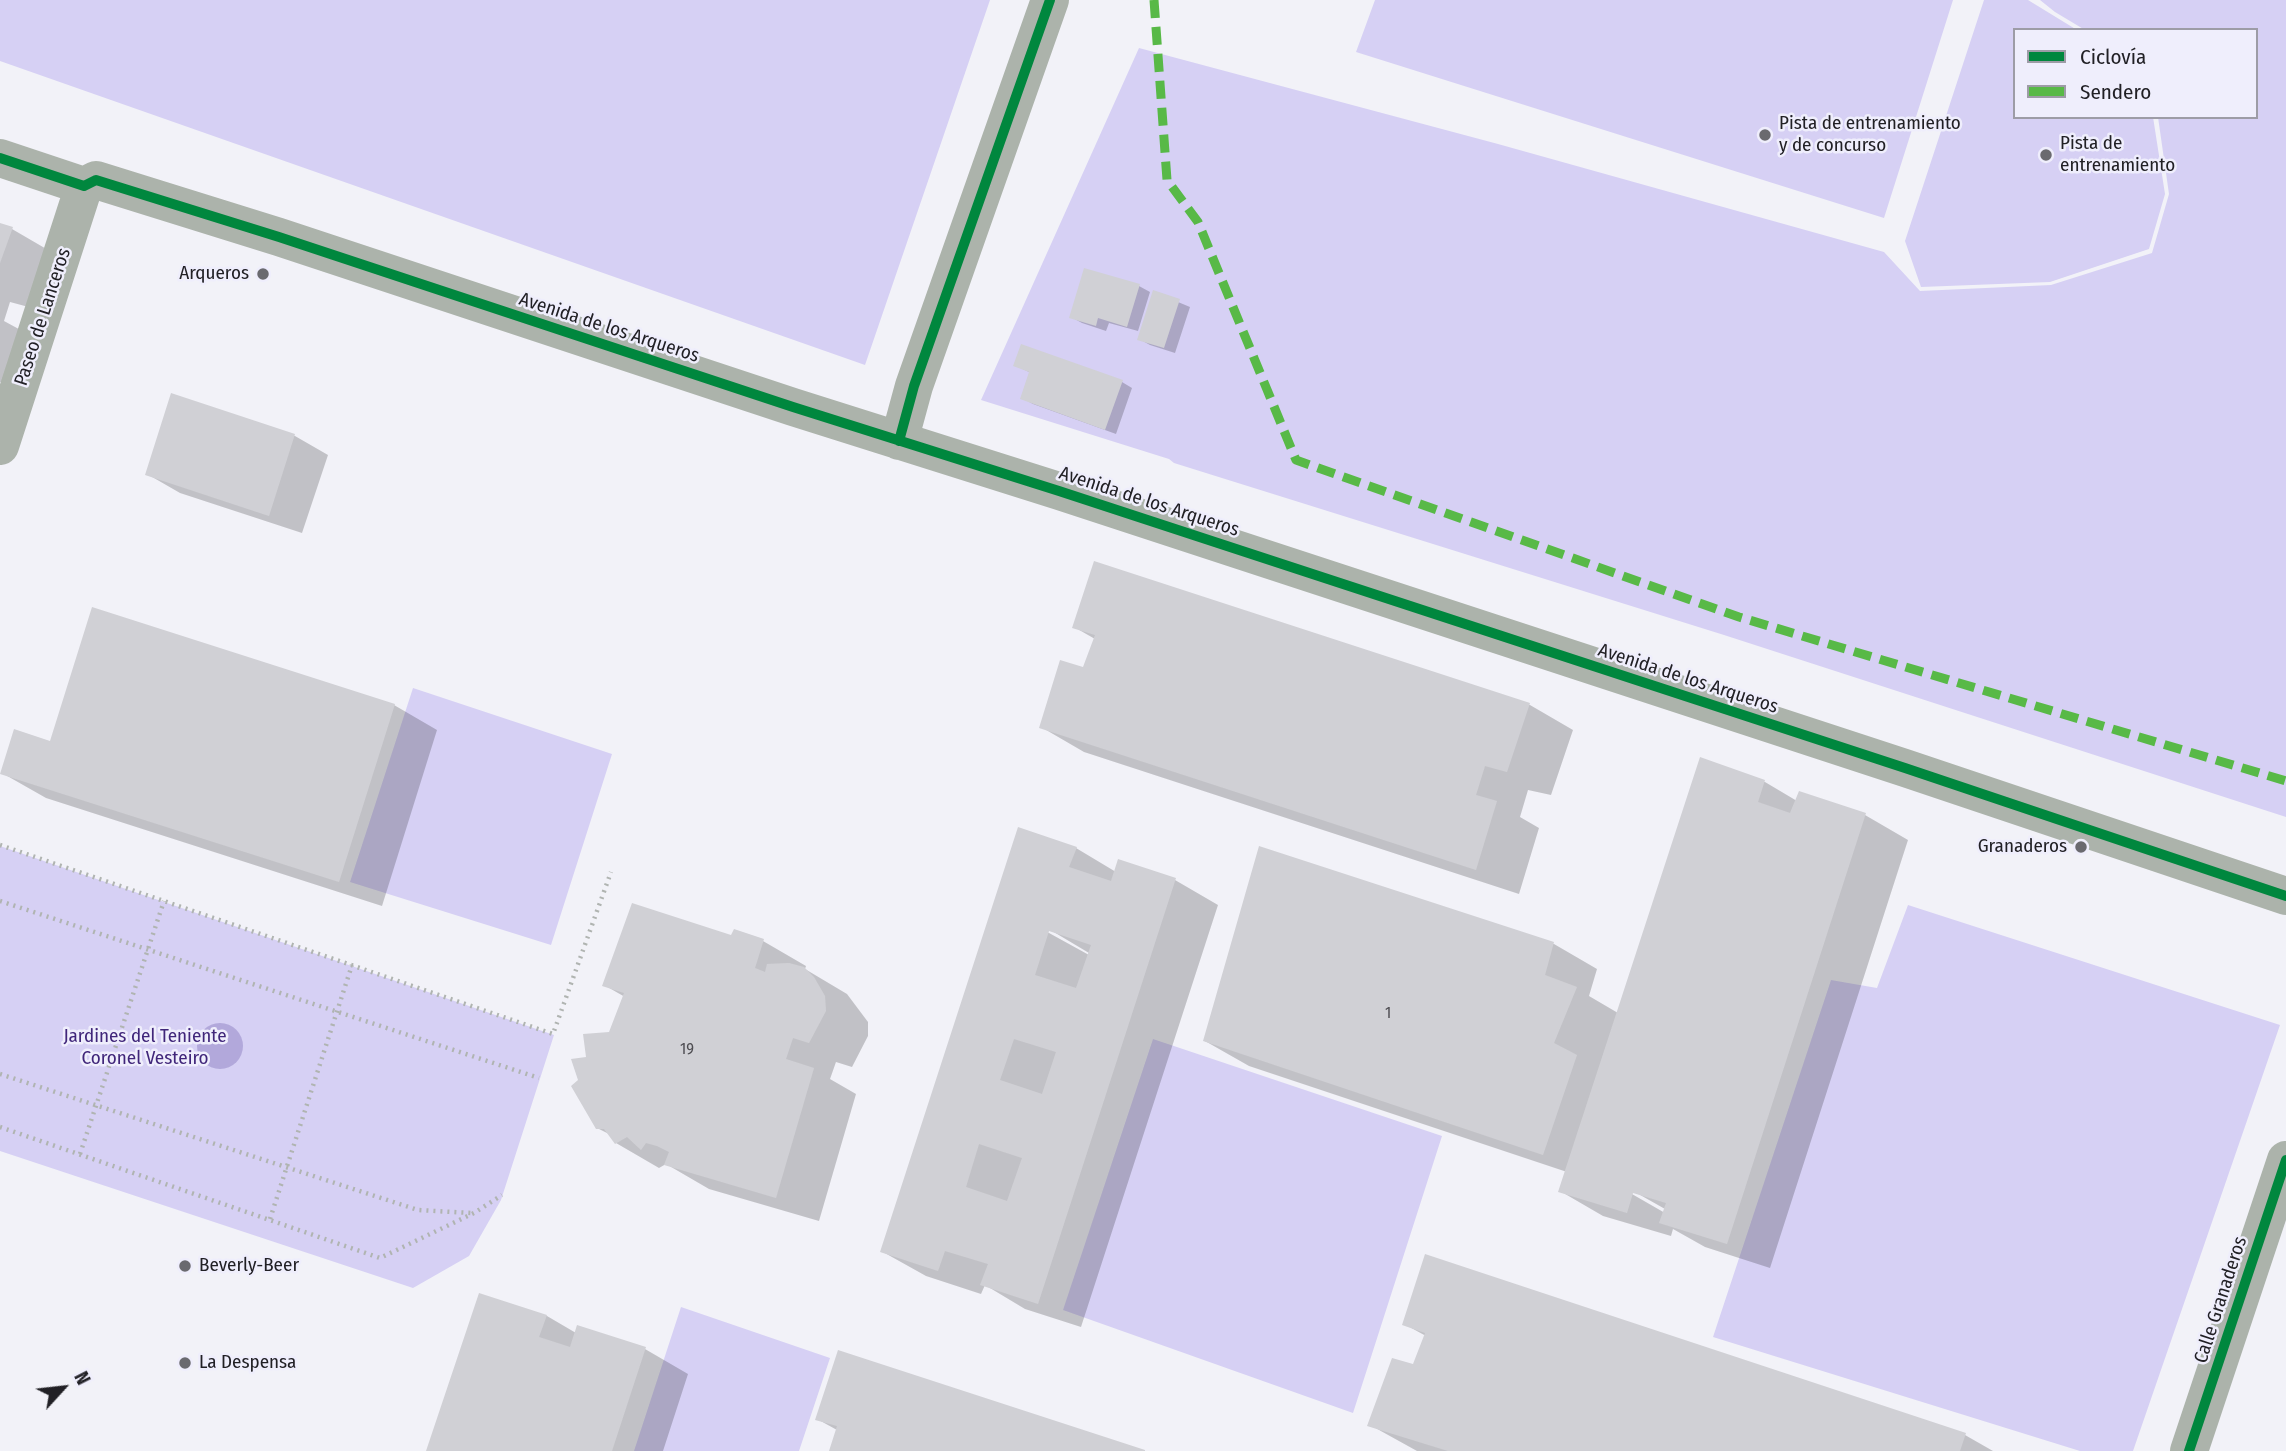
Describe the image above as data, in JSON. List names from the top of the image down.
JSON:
{
  "streets": {
    "street": ["Paseo de Lanceros", "Avenida de los Arqueros", "Calle Granaderos"]
  },
  "crossings": [
    ["Paseo de Lanceros", "Avenida de los Arqueros"]
  ],
  "parks": ["Jardines del Teniente Coronel Vesteiro"],
  "places": [
    "Pista de entrenamiento y de concurso",
    "Pista de entrenamiento",
    "Arqueros",
    "Granaderos",
    "Beverly-Beer",
    "La Despensa"
  ],
  "house_numbers": ["1", "19"],
  "legend": ["Ciclovía", "Sendero"],
  "north": "top right"
}
